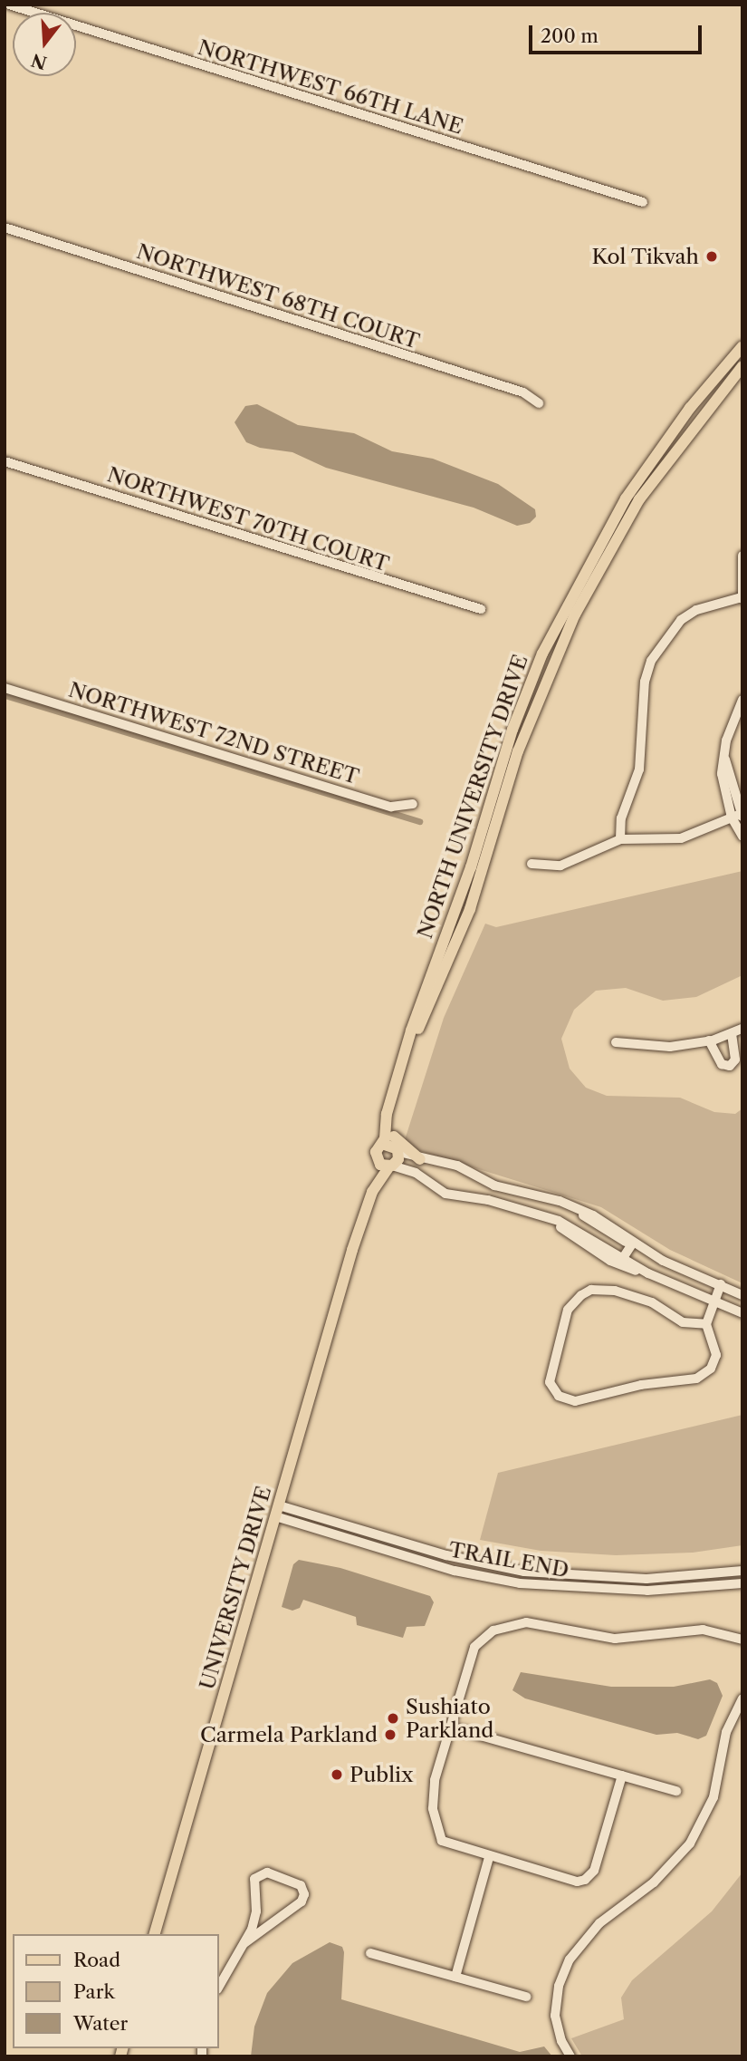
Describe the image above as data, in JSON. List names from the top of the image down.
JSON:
{
  "streets": {
    "main road": ["NORTH UNIVERSITY DRIVE", "UNIVERSITY DRIVE"],
    "street": [
      "NORTHWEST 66TH LANE",
      "NORTHWEST 68TH COURT",
      "NORTHWEST 70TH COURT",
      "NORTHWEST 72ND STREET",
      "TRAIL END"
    ]
  },
  "crossings": [
    ["TRAIL END", "UNIVERSITY DRIVE"]
  ],
  "places": [
    "Kol Tikvah",
    "Sushiato Parkland",
    "Carmela Parkland",
    "Publix"
  ],
  "legend": ["Road", "Park", "Water"],
  "scale_bar": "200 m",
  "north": "bottom"
}
